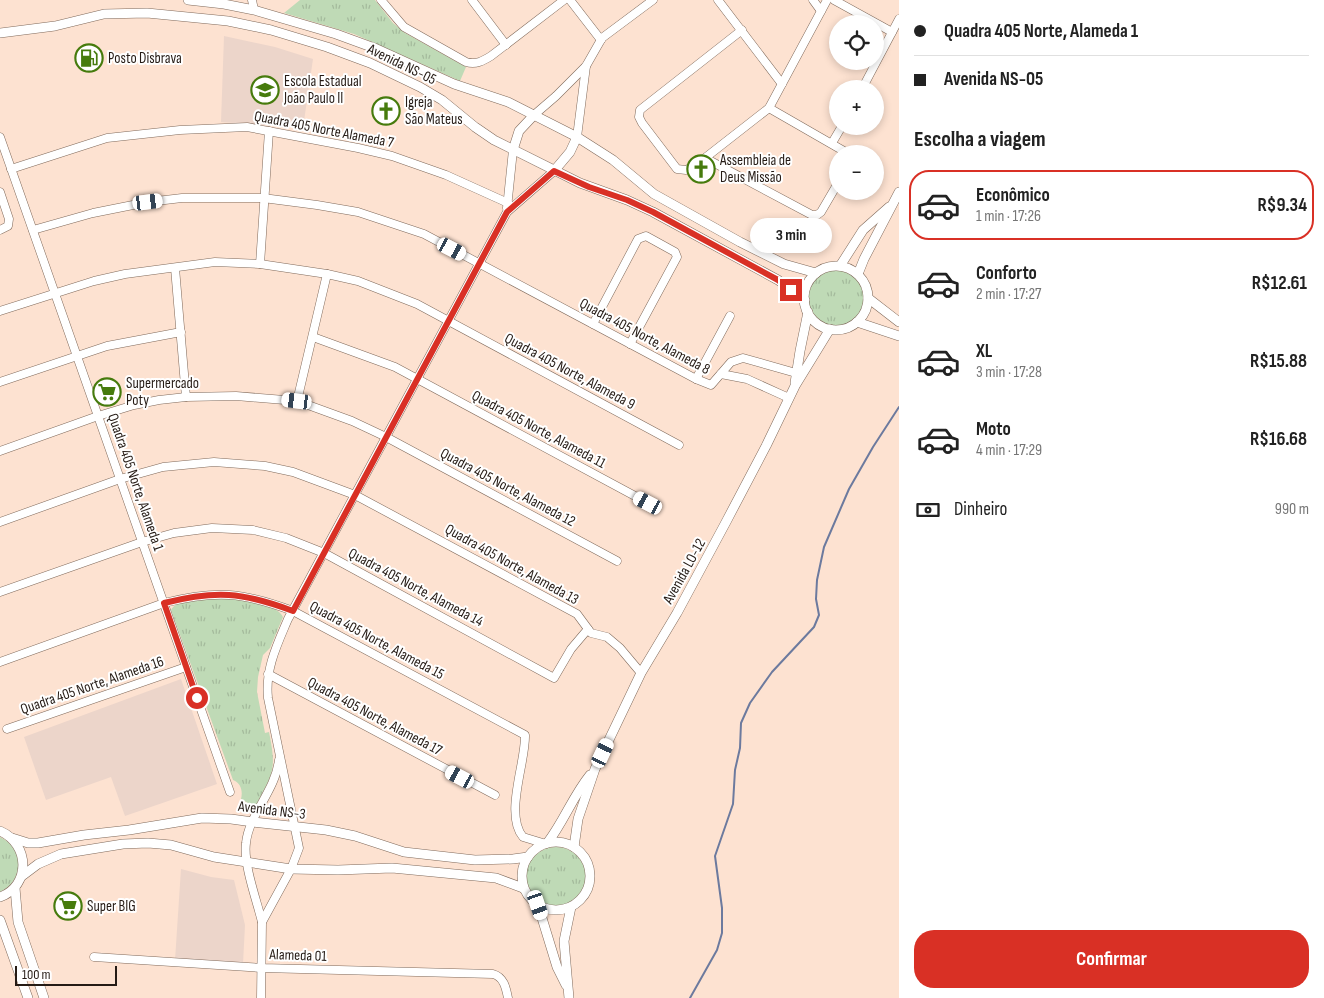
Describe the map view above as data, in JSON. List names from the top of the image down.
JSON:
{
  "streets": {
    "street": [
      "Avenida NS-05",
      "Quadra 405 Norte Alameda 7",
      "Quadra 405 Norte, Alameda 8",
      "Quadra 405 Norte, Alameda 9",
      "Quadra 405 Norte, Alameda 11",
      "Quadra 405 Norte, Alameda 1",
      "Quadra 405 Norte, Alameda 12",
      "Quadra 405 Norte, Alameda 13",
      "Avenida LO-12",
      "Quadra 405 Norte, Alameda 14",
      "Quadra 405 Norte, Alameda 15",
      "Quadra 405 Norte, Alameda 16",
      "Quadra 405 Norte, Alameda 17",
      "Avenida NS-3",
      "Alameda 01"
    ]
  },
  "crossings": [
    ["Avenida NS-05", "Avenida LO-12"],
    ["Quadra 405 Norte Alameda 7", "Quadra 405 Norte, Alameda 1"],
    ["Quadra 405 Norte, Alameda 8", "Quadra 405 Norte, Alameda 1"],
    ["Quadra 405 Norte, Alameda 8", "Avenida LO-12"],
    ["Quadra 405 Norte, Alameda 9", "Quadra 405 Norte, Alameda 1"],
    ["Quadra 405 Norte, Alameda 1", "Quadra 405 Norte, Alameda 12"],
    ["Quadra 405 Norte, Alameda 1", "Quadra 405 Norte, Alameda 13"],
    ["Quadra 405 Norte, Alameda 1", "Quadra 405 Norte, Alameda 14"],
    ["Quadra 405 Norte, Alameda 1", "Quadra 405 Norte, Alameda 15"],
    ["Quadra 405 Norte, Alameda 1", "Quadra 405 Norte, Alameda 16"],
    ["Quadra 405 Norte, Alameda 13", "Avenida LO-12"],
    ["Quadra 405 Norte, Alameda 13", "Quadra 405 Norte, Alameda 14"],
    ["Avenida LO-12", "Quadra 405 Norte, Alameda 15"],
    ["Avenida LO-12", "Avenida NS-3"],
    ["Quadra 405 Norte, Alameda 15", "Avenida NS-3"]
  ],
  "places": {
    "fuel station": ["Posto Disbrava"],
    "school or university": ["Escola Estadual João Paulo II"],
    "church": ["Igreja São Mateus", "Assembleia de Deus Missão"],
    "supermarket": ["Supermercado Poty", "Super BIG"]
  },
  "scale_bar": "100 m",
  "page": {
    "banner": ["Quadra 405 Norte, Alameda 1", "Avenida NS-05"],
    "map_buttons": ["+", "−"],
    "heading": "Escolha a viagem",
    "list": [
      {
        "name": "Econômico",
        "note": "1 min · 17:26",
        "value": "R$9.34"
      },
      {
        "name": "Conforto",
        "note": "2 min · 17:27",
        "value": "R$12.61"
      },
      {
        "name": "XL",
        "note": "3 min · 17:28",
        "value": "R$15.88"
      },
      {
        "name": "Moto",
        "note": "4 min · 17:29",
        "value": "R$16.68"
      }
    ],
    "bubble": "3 min",
    "pay": ["Dinheiro", "990 m"],
    "buttons": "Confirmar",
    "scale": "100 m"
  }
}
